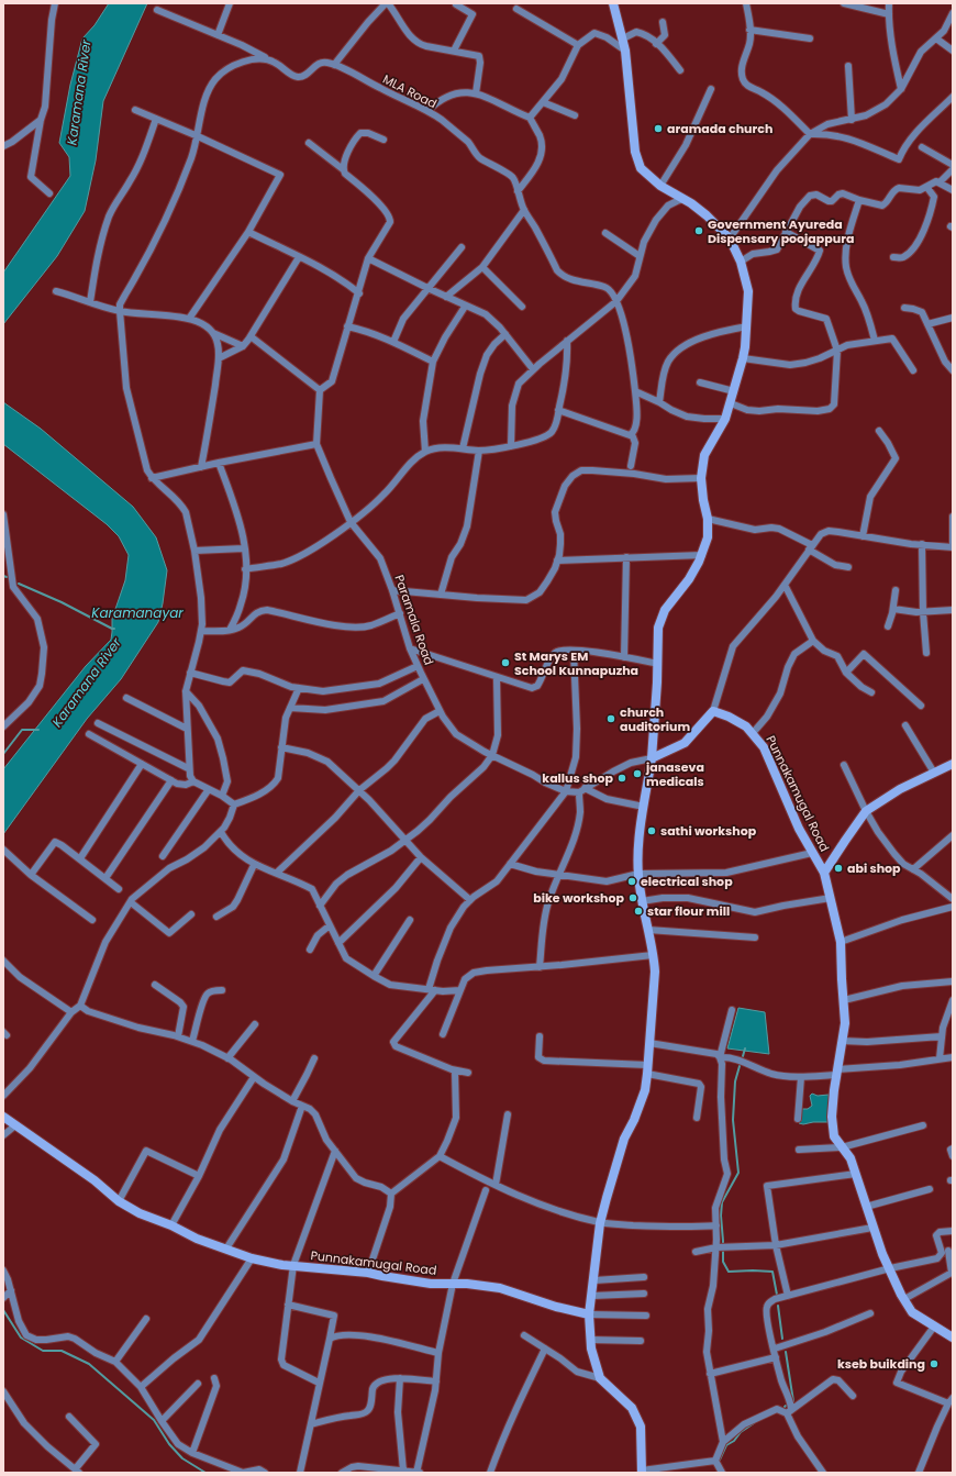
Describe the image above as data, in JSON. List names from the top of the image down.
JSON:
{
  "streets": {
    "street": ["MLA Road", "Paramala Road", "Punnakamugal Road"]
  },
  "water": ["Karamana River", "Karamanayar"],
  "places": [
    "aramada church",
    "Government Ayureda Dispensary poojappura",
    "St Marys EM School Kunnapuzha",
    "church auditorium",
    "janaseva medicals",
    "kallus shop",
    "sathi workshop",
    "abi shop",
    "electrical shop",
    "bike workshop",
    "star flour mill",
    "kseb buikding"
  ]
}
